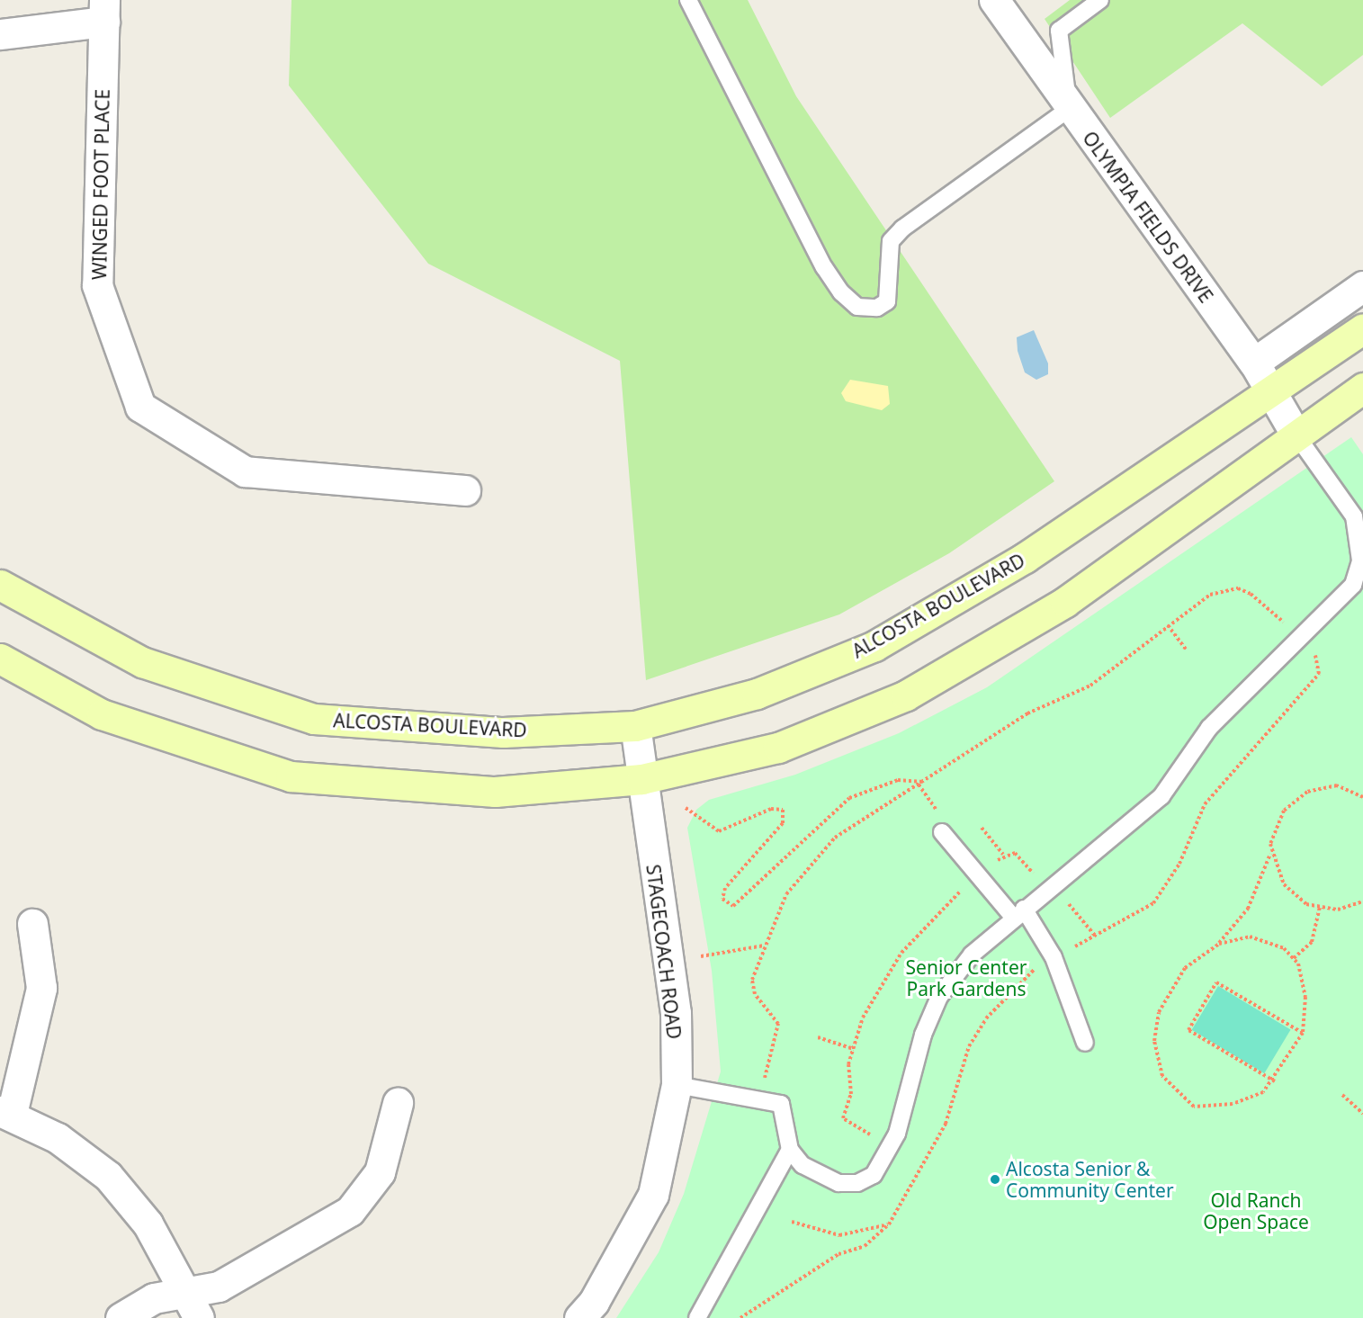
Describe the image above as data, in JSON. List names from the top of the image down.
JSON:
{
  "streets": {
    "main road": ["ALCOSTA BOULEVARD"],
    "street": ["WINGED FOOT PLACE", "OLYMPIA FIELDS DRIVE", "STAGECOACH ROAD"]
  },
  "crossings": [
    ["OLYMPIA FIELDS DRIVE", "ALCOSTA BOULEVARD"],
    ["ALCOSTA BOULEVARD", "STAGECOACH ROAD"]
  ],
  "parks": ["Senior Center Park Gardens", "Old Ranch Open Space"],
  "places": ["Alcosta Senior & Community Center"]
}
